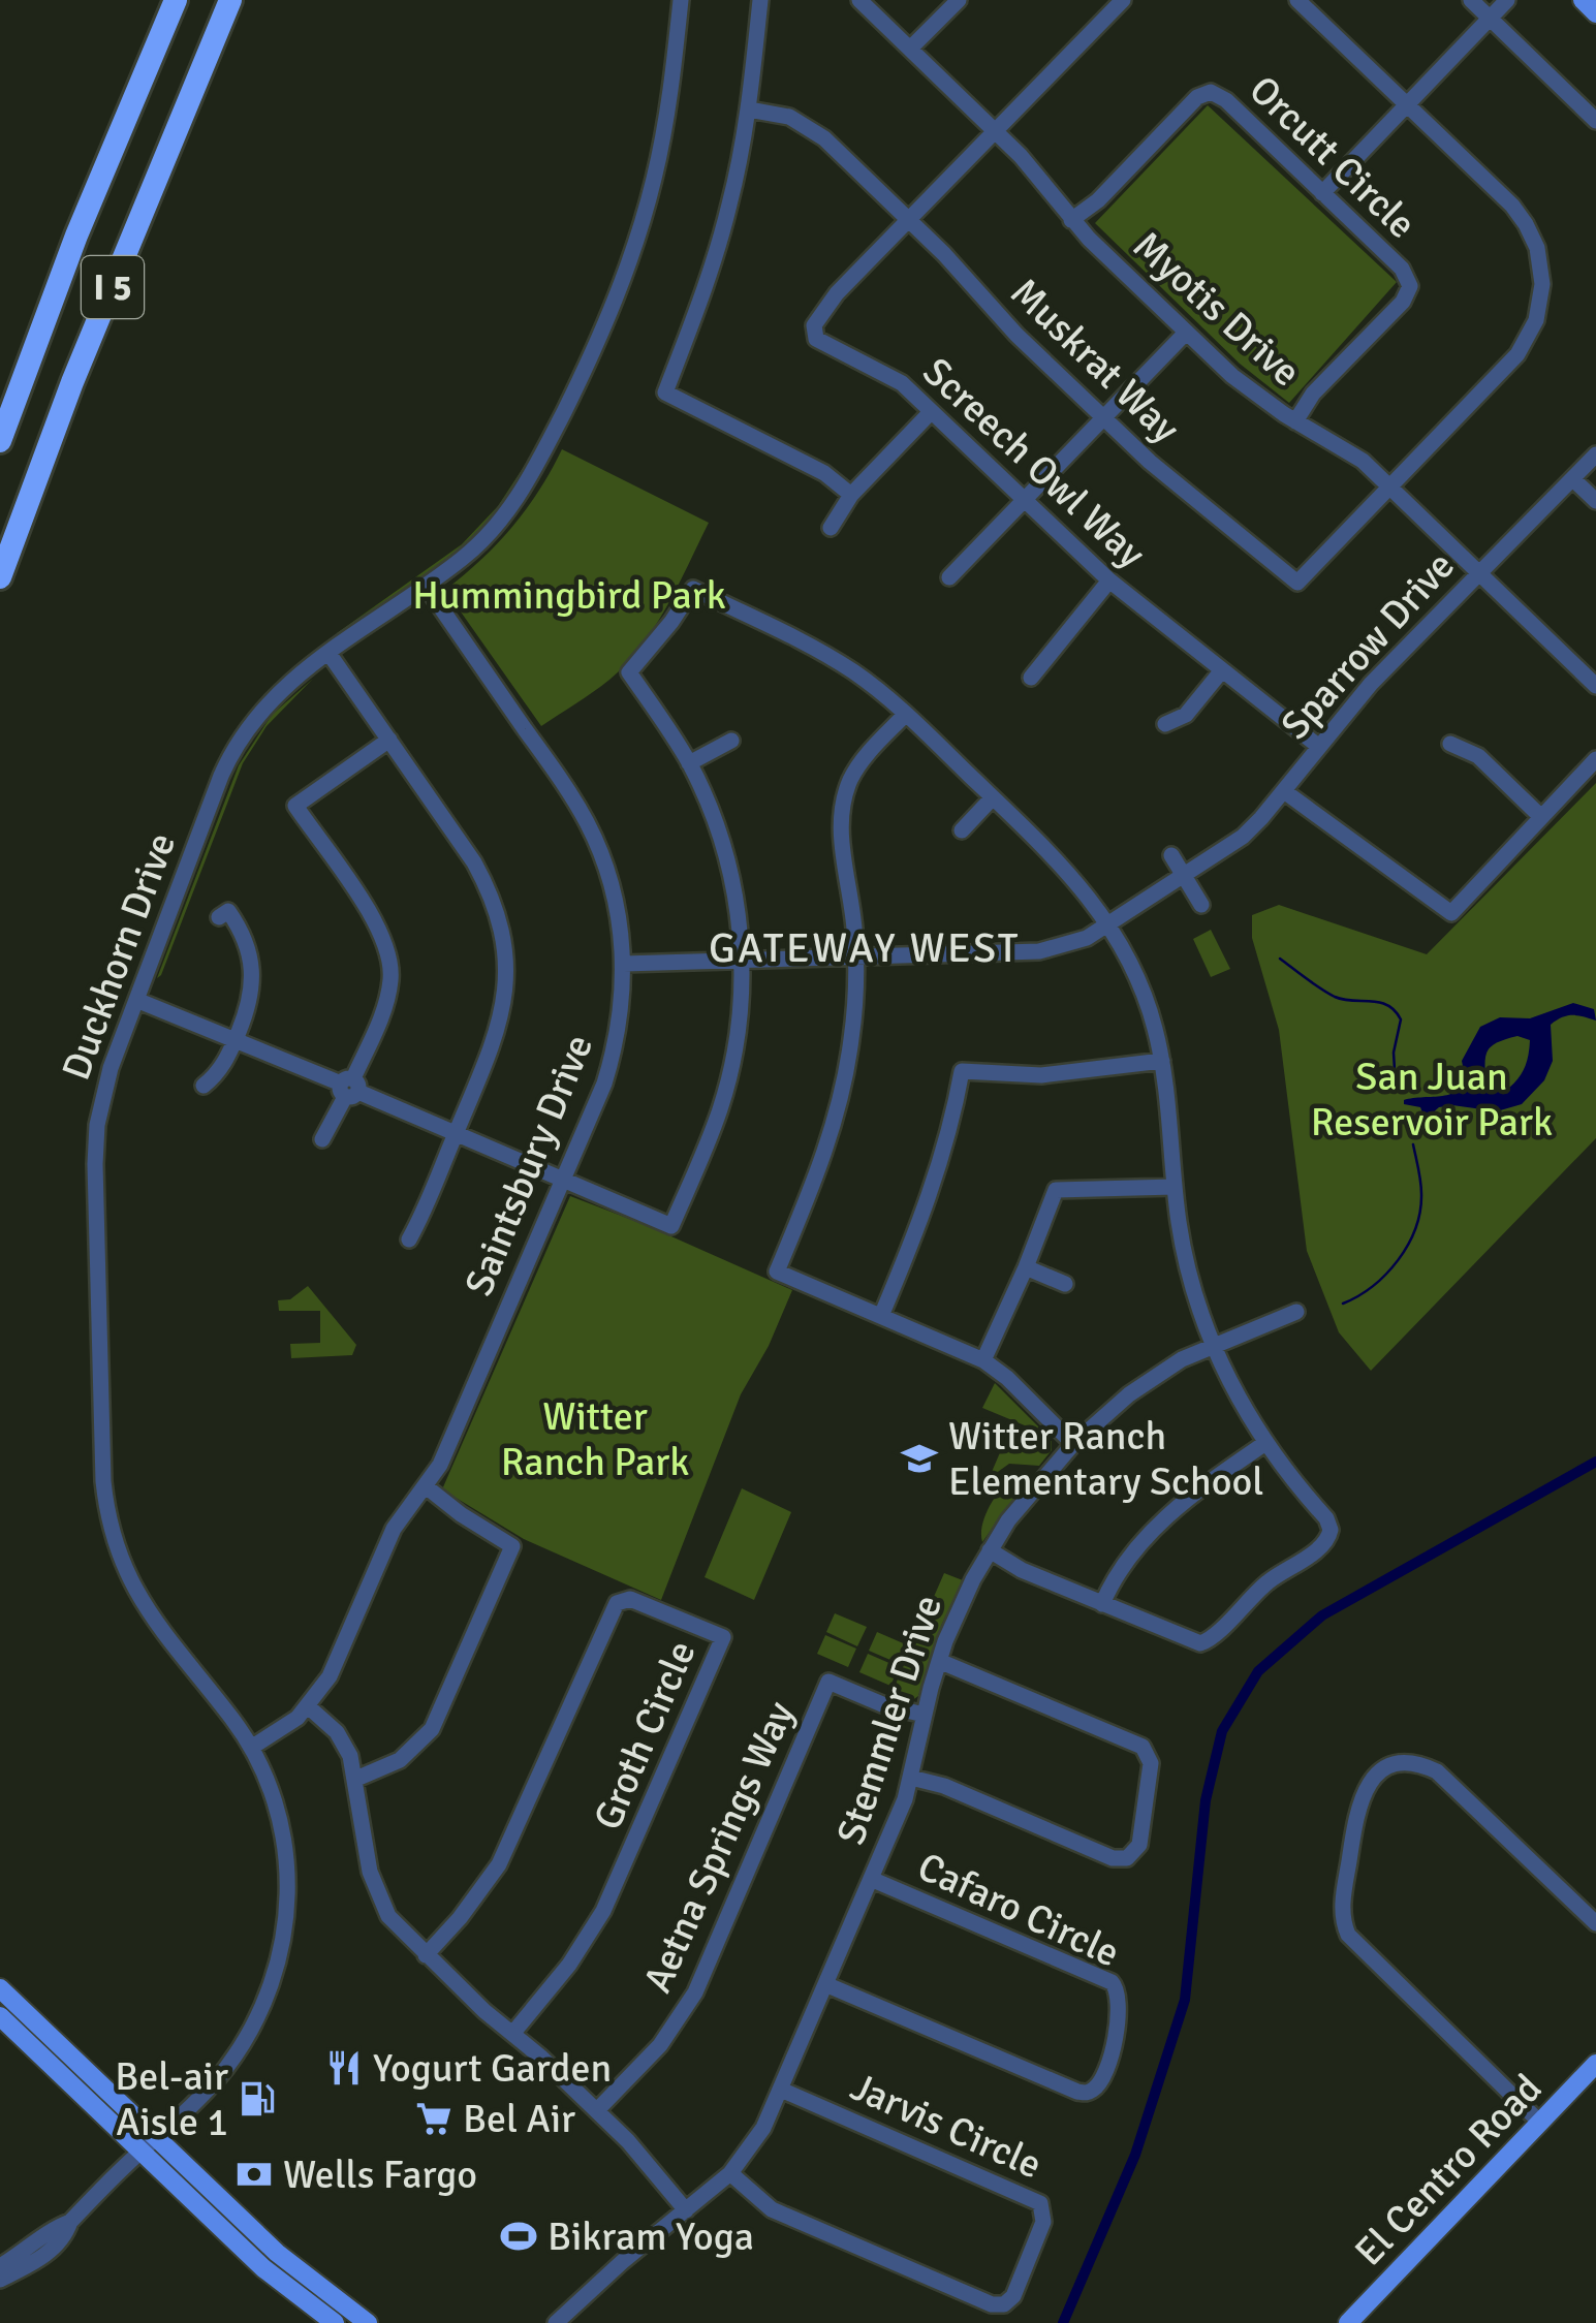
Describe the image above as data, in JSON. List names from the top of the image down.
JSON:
{
  "streets": {
    "highway": ["I 5"],
    "main road": ["El Centro Road"],
    "street": [
      "Orcutt Circle",
      "Myotis Drive",
      "Muskrat Way",
      "Screech Owl Way",
      "Sparrow Drive",
      "Duckhorn Drive",
      "Saintsbury Drive",
      "Stemmler Drive",
      "Groth Circle",
      "Aetna Springs Way",
      "Cafaro Circle",
      "Jarvis Circle"
    ]
  },
  "crossings": [
    ["Orcutt Circle", "Myotis Drive"],
    ["Myotis Drive", "Muskrat Way"],
    ["Myotis Drive", "Screech Owl Way"],
    ["Myotis Drive", "Sparrow Drive"],
    ["Muskrat Way", "Screech Owl Way"],
    ["Screech Owl Way", "Sparrow Drive"],
    ["Sparrow Drive", "Saintsbury Drive"],
    ["Duckhorn Drive", "Saintsbury Drive"],
    ["Stemmler Drive", "Aetna Springs Way"],
    ["Stemmler Drive", "Cafaro Circle"],
    ["Stemmler Drive", "Jarvis Circle"]
  ],
  "districts": ["GATEWAY WEST"],
  "parks": ["Hummingbird Park", "San Juan Reservoir Park", "Witter Ranch Park"],
  "places": {
    "school or university": ["Witter Ranch Elementary School"],
    "restaurant": ["Yogurt Garden"],
    "fuel station": ["Bel-air Aisle 1"],
    "supermarket": ["Bel Air"],
    "bank": ["Wells Fargo"],
    "sports": ["Bikram Yoga"]
  }
}
